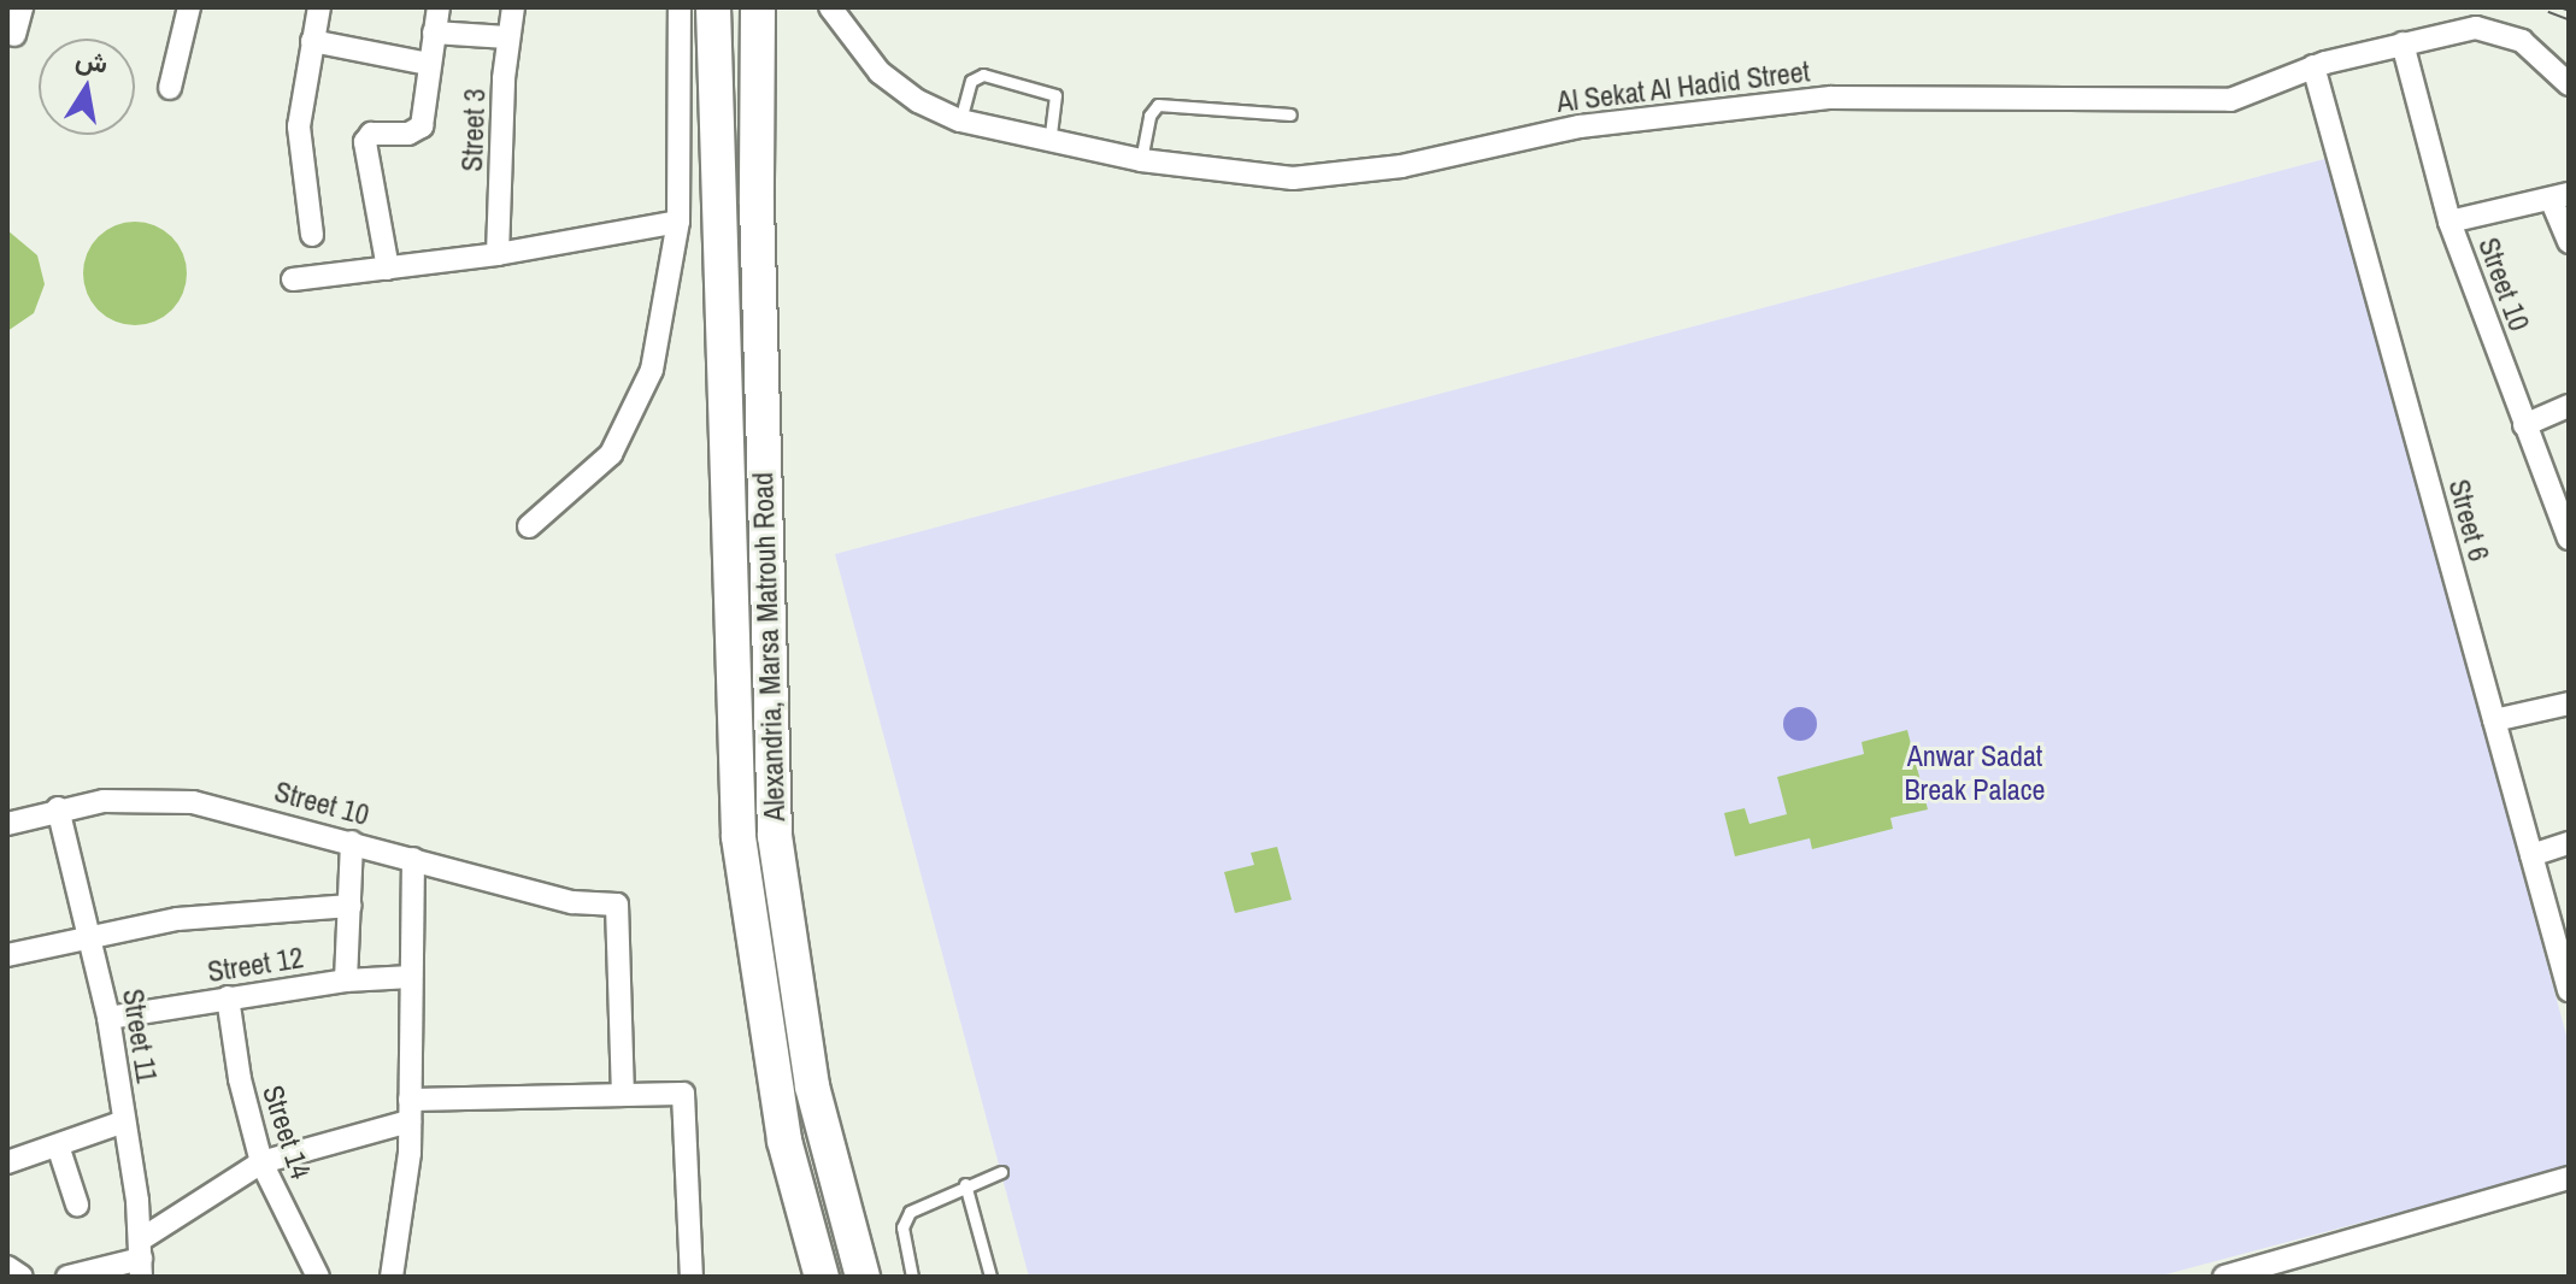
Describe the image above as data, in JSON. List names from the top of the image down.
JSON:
{
  "streets": {
    "main road": ["Alexandria, Marsa Matrouh Road"],
    "street": [
      "Al Sekat Al Hadid Street",
      "Street 3",
      "Street 10",
      "Street 6",
      "Street 12",
      "Street 11",
      "Street 14"
    ]
  },
  "crossings": [
    ["Al Sekat Al Hadid Street", "Street 10"],
    ["Al Sekat Al Hadid Street", "Street 6"],
    ["Street 10", "Street 11"],
    ["Street 12", "Street 11"],
    ["Street 12", "Street 14"]
  ],
  "parks": ["Anwar Sadat Break Palace"],
  "north": "top"
}
